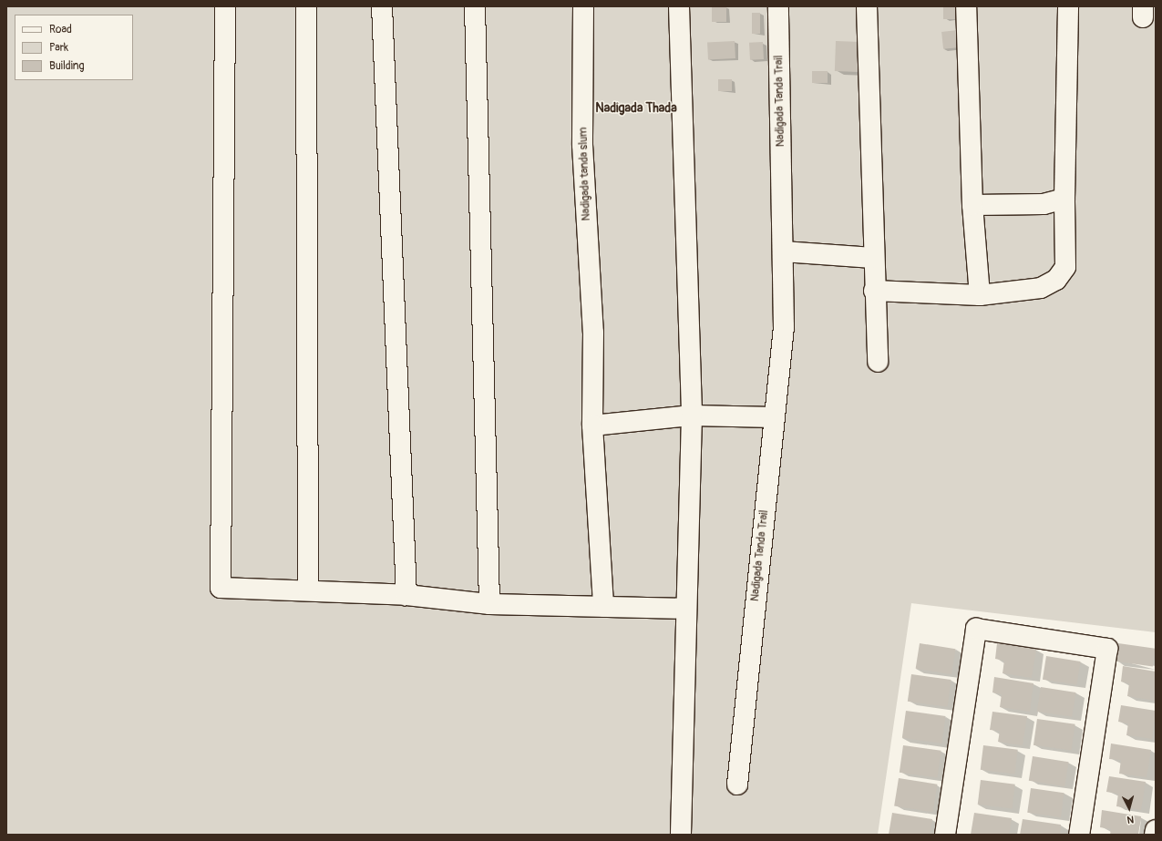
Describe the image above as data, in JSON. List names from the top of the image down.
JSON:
{
  "streets": {
    "street": ["Nadigada Tanda Trail", "Nadigada tanda slum"]
  },
  "districts": ["Nadigada Thada"],
  "legend": ["Road", "Park", "Building"],
  "north": "bottom"
}
